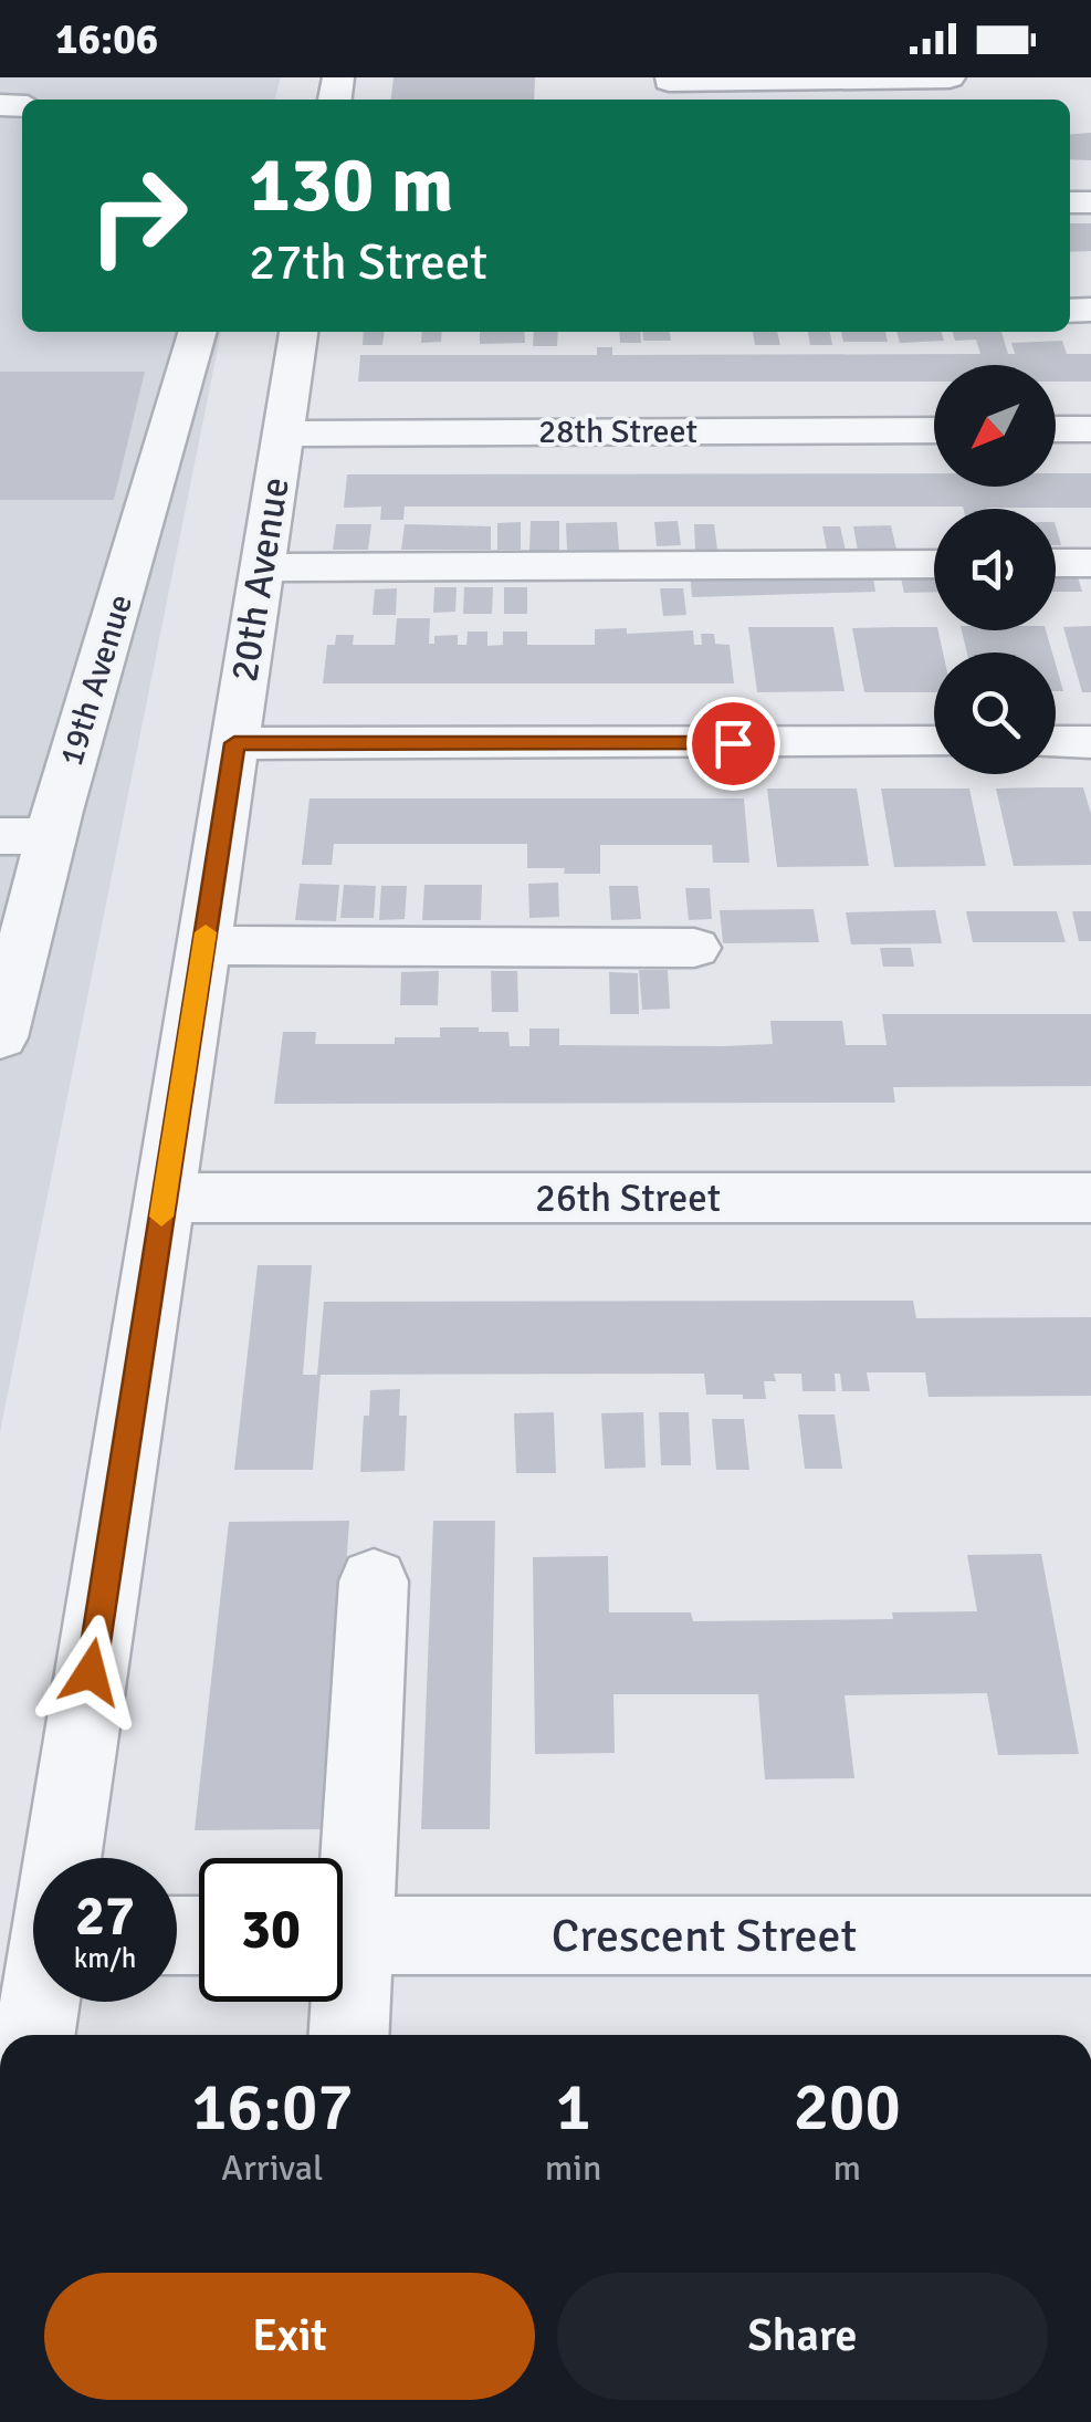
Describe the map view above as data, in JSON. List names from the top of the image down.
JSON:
{
  "streets": {
    "street": [
      "28th Street",
      "20th Avenue",
      "19th Avenue",
      "26th Street",
      "Crescent Street"
    ]
  },
  "crossings": [
    ["28th Street", "20th Avenue"],
    ["20th Avenue", "26th Street"]
  ],
  "north": "bottom left",
  "page": {
    "status": "16:06",
    "turn": ["130 m", "27th Street"],
    "speed": "27 km/h",
    "limit": "30",
    "eta": [
      "16:07",
      "Arrival",
      "1",
      "min",
      "200",
      "m"
    ],
    "buttons": ["Exit", "Share"]
  }
}
